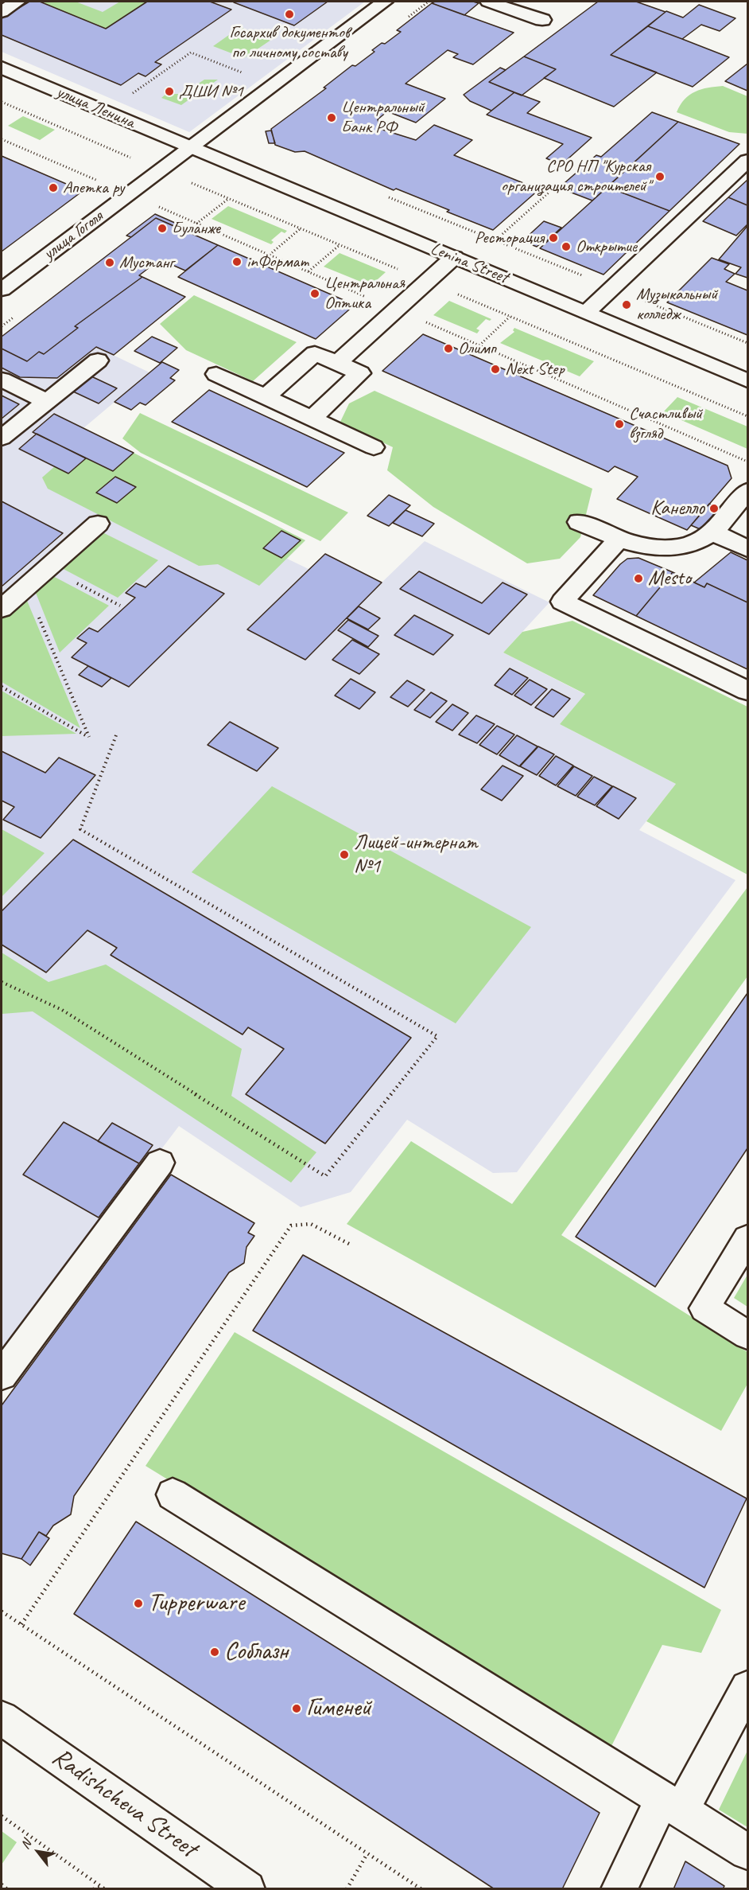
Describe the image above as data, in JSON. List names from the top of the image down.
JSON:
{
  "streets": {
    "main road": [
      "улица Ленина",
      "улица Гоголя",
      "Lenina Street",
      "Radishcheva Street"
    ]
  },
  "crossings": [
    ["улица Ленина", "улица Гоголя"],
    ["улица Ленина", "Lenina Street"],
    ["улица Гоголя", "Lenina Street"]
  ],
  "places": [
    "Госархив документов по личному составу",
    "ДШИ №1",
    "Центральный Банк РФ",
    "СРО НП \"Курская организация строителей\"",
    "Апетка ру",
    "Буланже",
    "Ресторация",
    "Открытие",
    "inФормат",
    "Мустанг",
    "Центральная Оптика",
    "Музыкальный колледж",
    "Олимп",
    "Next Step",
    "Счастливый взгляд",
    "Канелло",
    "Mesto",
    "Лицей-интернат №1",
    "Tupperware",
    "Соблазн",
    "Гименей"
  ],
  "north": "top left"
}
